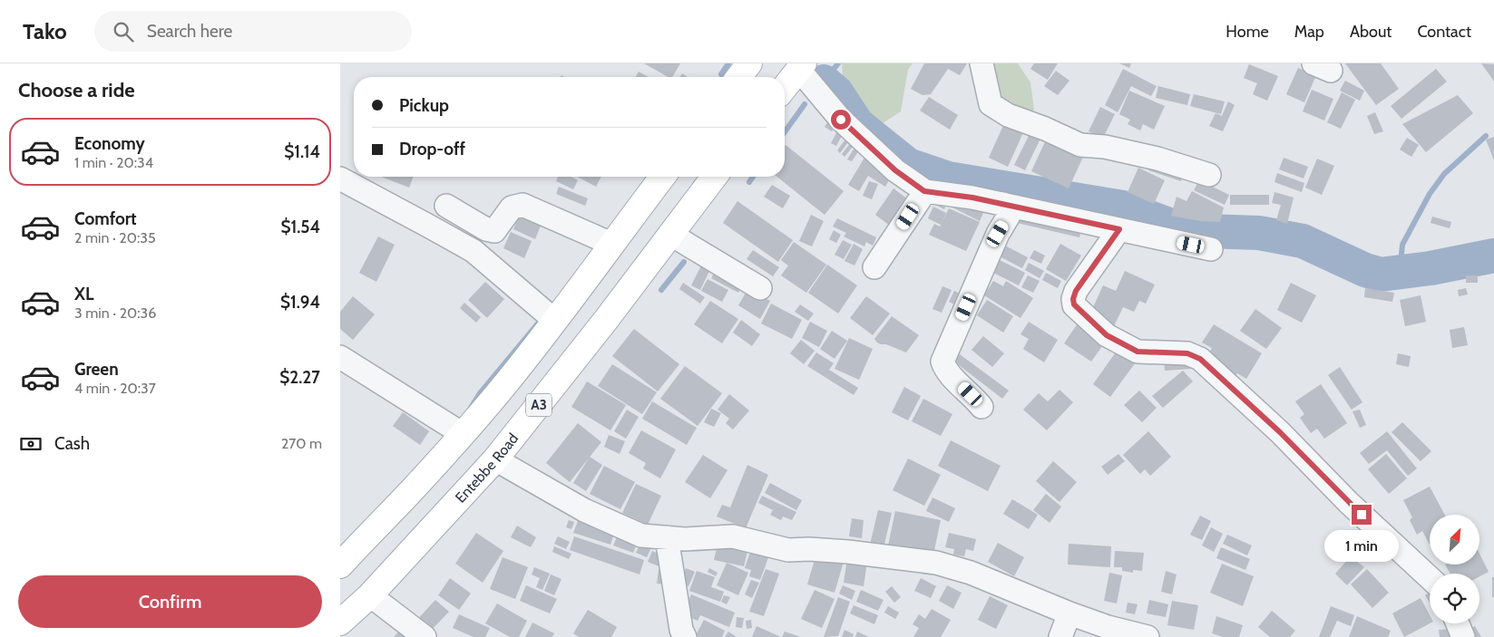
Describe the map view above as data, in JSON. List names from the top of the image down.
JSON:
{
  "streets": {
    "main road": ["A3", "Entebbe Road"]
  },
  "north": "top right",
  "page": {
    "header": "Tako",
    "search": "Search here",
    "nav": [
      "Home",
      "Map",
      "About",
      "Contact"
    ],
    "heading": "Choose a ride",
    "banner": ["Pickup", "Drop-off"],
    "list": [
      {
        "name": "Economy",
        "note": "1 min · 20:34",
        "value": "$1.14"
      },
      {
        "name": "Comfort",
        "note": "2 min · 20:35",
        "value": "$1.54"
      },
      {
        "name": "XL",
        "note": "3 min · 20:36",
        "value": "$1.94"
      },
      {
        "name": "Green",
        "note": "4 min · 20:37",
        "value": "$2.27"
      }
    ],
    "pay": ["Cash", "270 m"],
    "bubble": "1 min",
    "buttons": "Confirm"
  }
}
